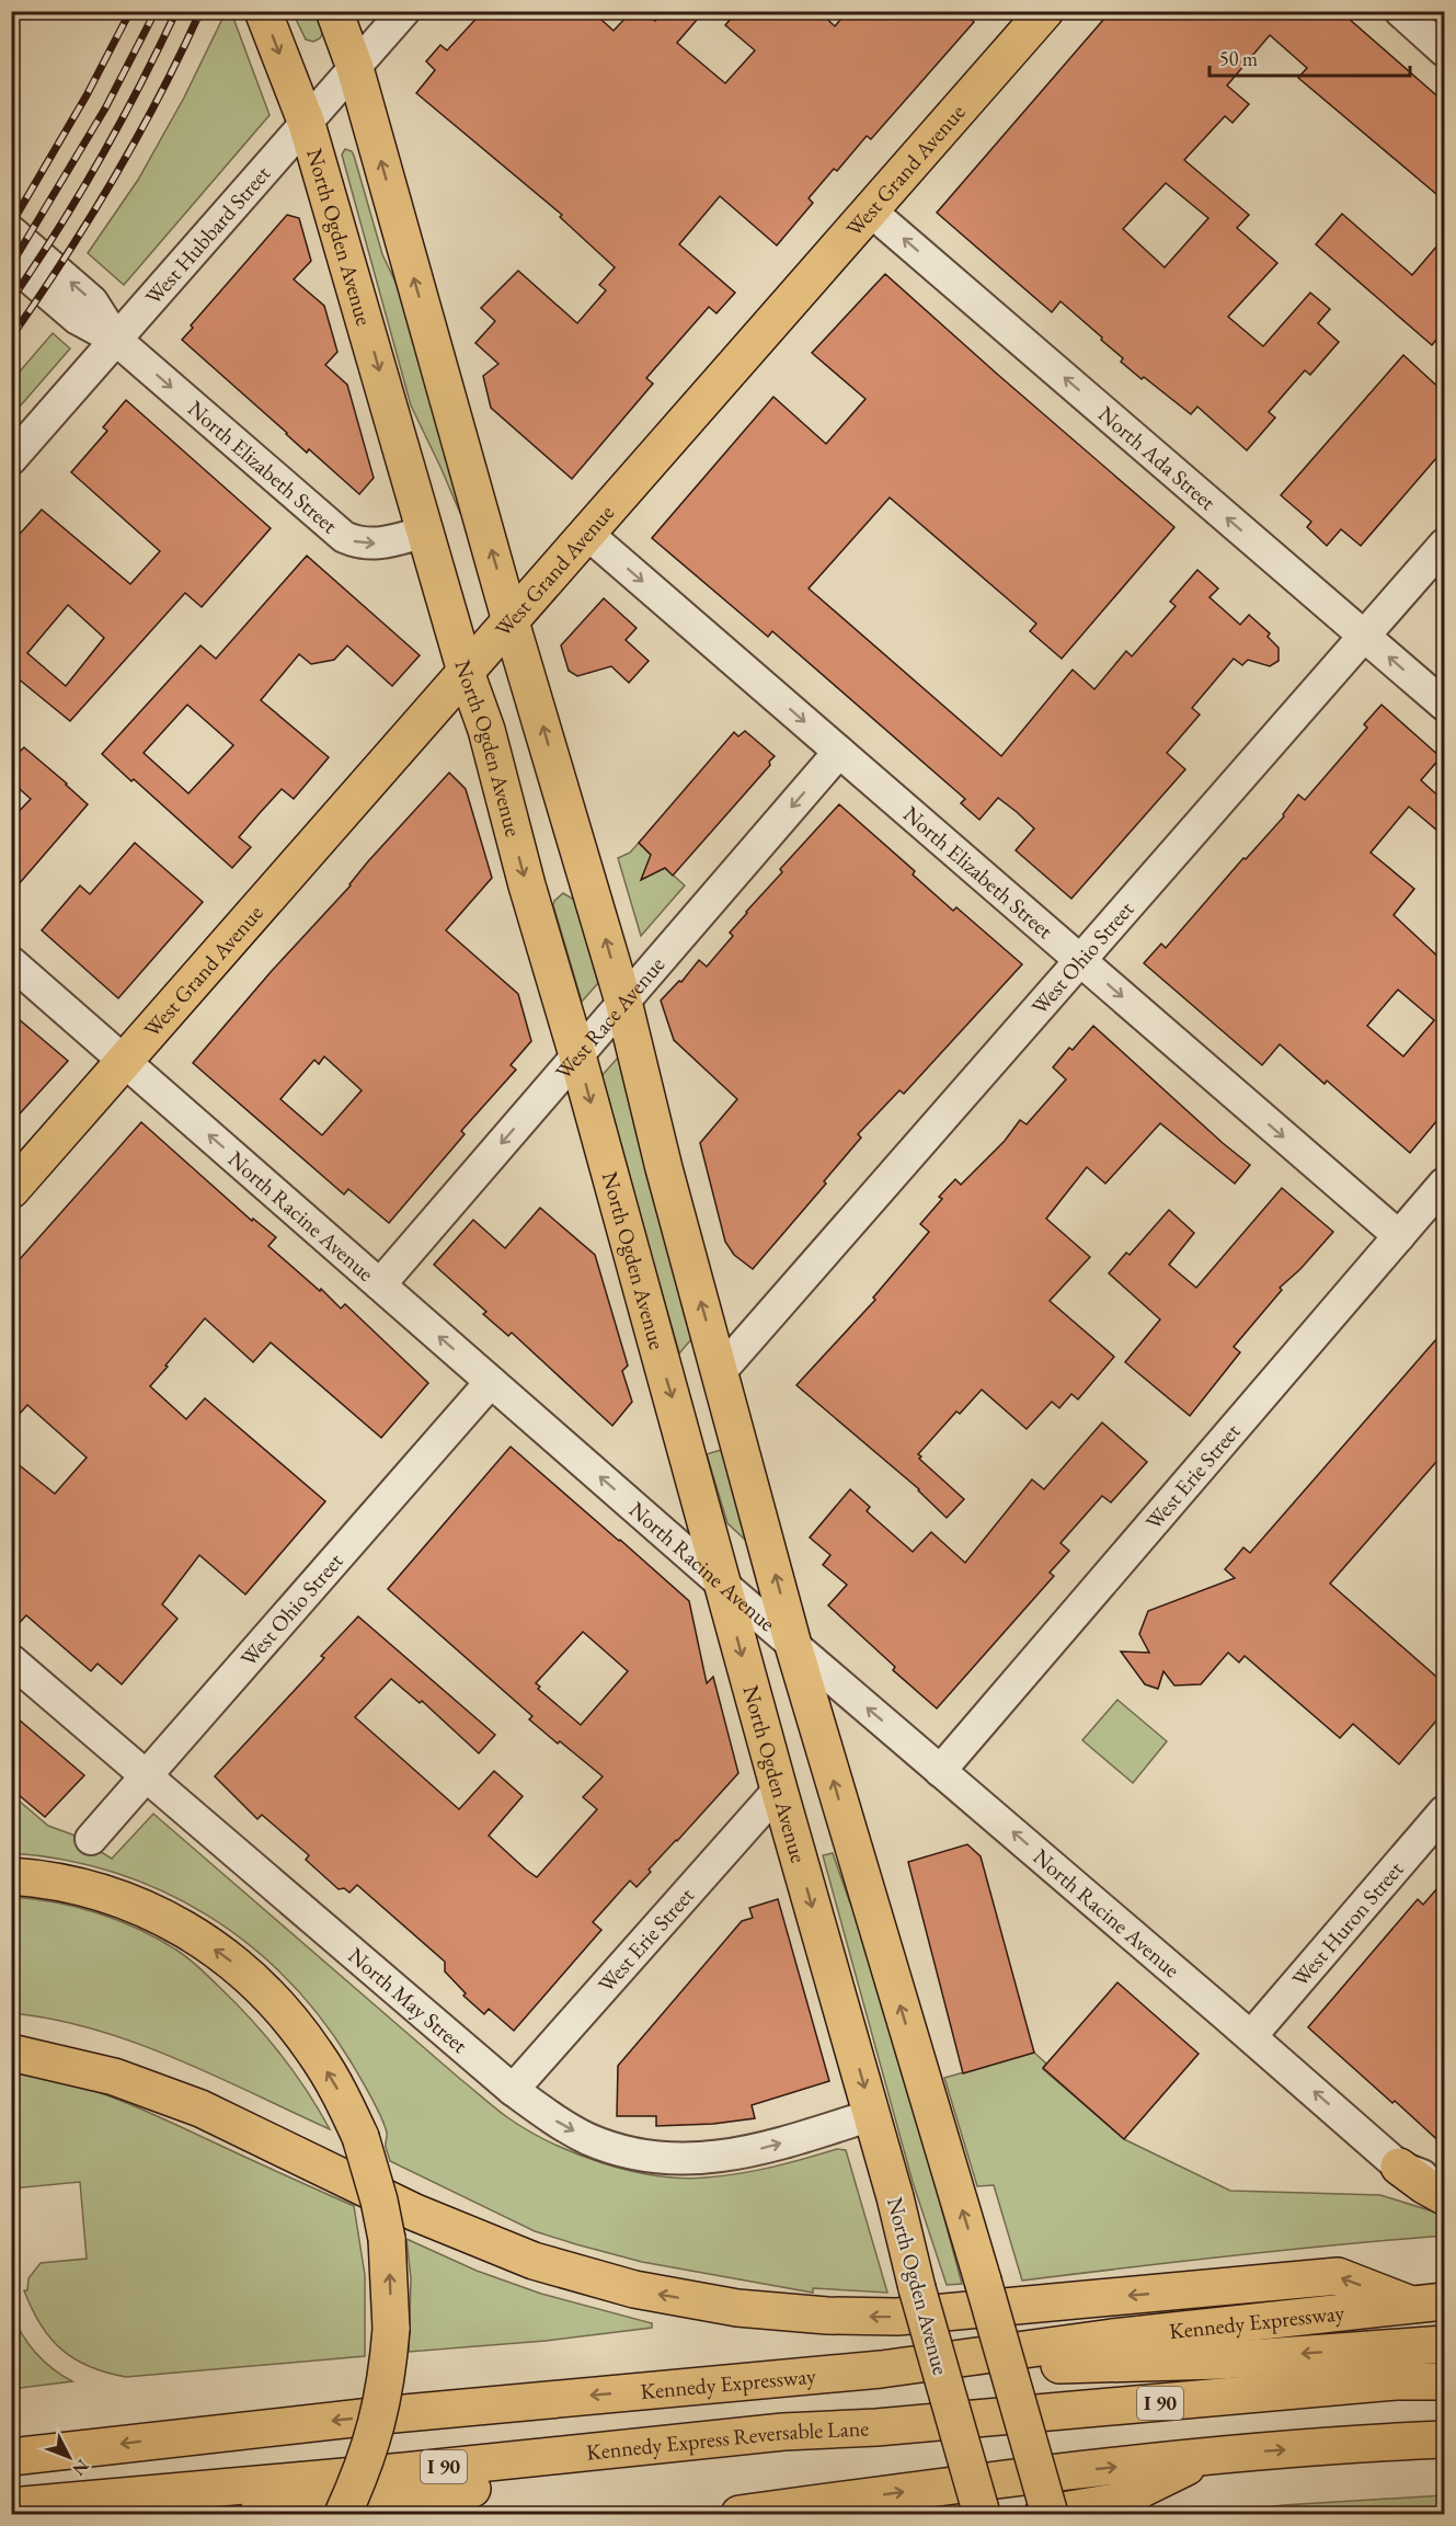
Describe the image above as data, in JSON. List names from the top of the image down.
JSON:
{
  "streets": {
    "main road": [
      "West Grand Avenue",
      "North Ogden Avenue",
      "Kennedy Expressway",
      "I 90",
      "Kennedy Express Reversable Lane"
    ],
    "street": [
      "West Hubbard Street",
      "North Ada Street",
      "North Elizabeth Street",
      "West Ohio Street",
      "West Race Avenue",
      "North Racine Avenue",
      "West Erie Street",
      "West Huron Street",
      "North May Street"
    ]
  },
  "crossings": [
    ["West Grand Avenue", "North Ogden Avenue"],
    ["West Grand Avenue", "North Ada Street"],
    ["West Grand Avenue", "North Elizabeth Street"],
    ["West Grand Avenue", "North Racine Avenue"],
    ["West Hubbard Street", "North Ogden Avenue"],
    ["West Hubbard Street", "North Elizabeth Street"],
    ["North Ogden Avenue", "North Elizabeth Street"],
    ["North Ogden Avenue", "West Race Avenue"],
    ["North Ogden Avenue", "North Racine Avenue"],
    ["North Ogden Avenue", "West Erie Street"],
    ["North Ogden Avenue", "North May Street"],
    ["North Ada Street", "West Ohio Street"],
    ["North Elizabeth Street", "West Ohio Street"],
    ["North Elizabeth Street", "West Race Avenue"],
    ["North Elizabeth Street", "West Erie Street"],
    ["West Ohio Street", "North Racine Avenue"],
    ["West Ohio Street", "North May Street"],
    ["West Race Avenue", "North Racine Avenue"],
    ["North Racine Avenue", "West Erie Street"],
    ["North Racine Avenue", "West Huron Street"],
    ["West Erie Street", "North May Street"],
    ["Kennedy Expressway", "I 90"],
    ["I 90", "Kennedy Express Reversable Lane"]
  ],
  "one_way": ["North Ada Street", "West Race Avenue", "North Racine Avenue"],
  "scale_bar": "50 m",
  "north": "bottom right"
}
